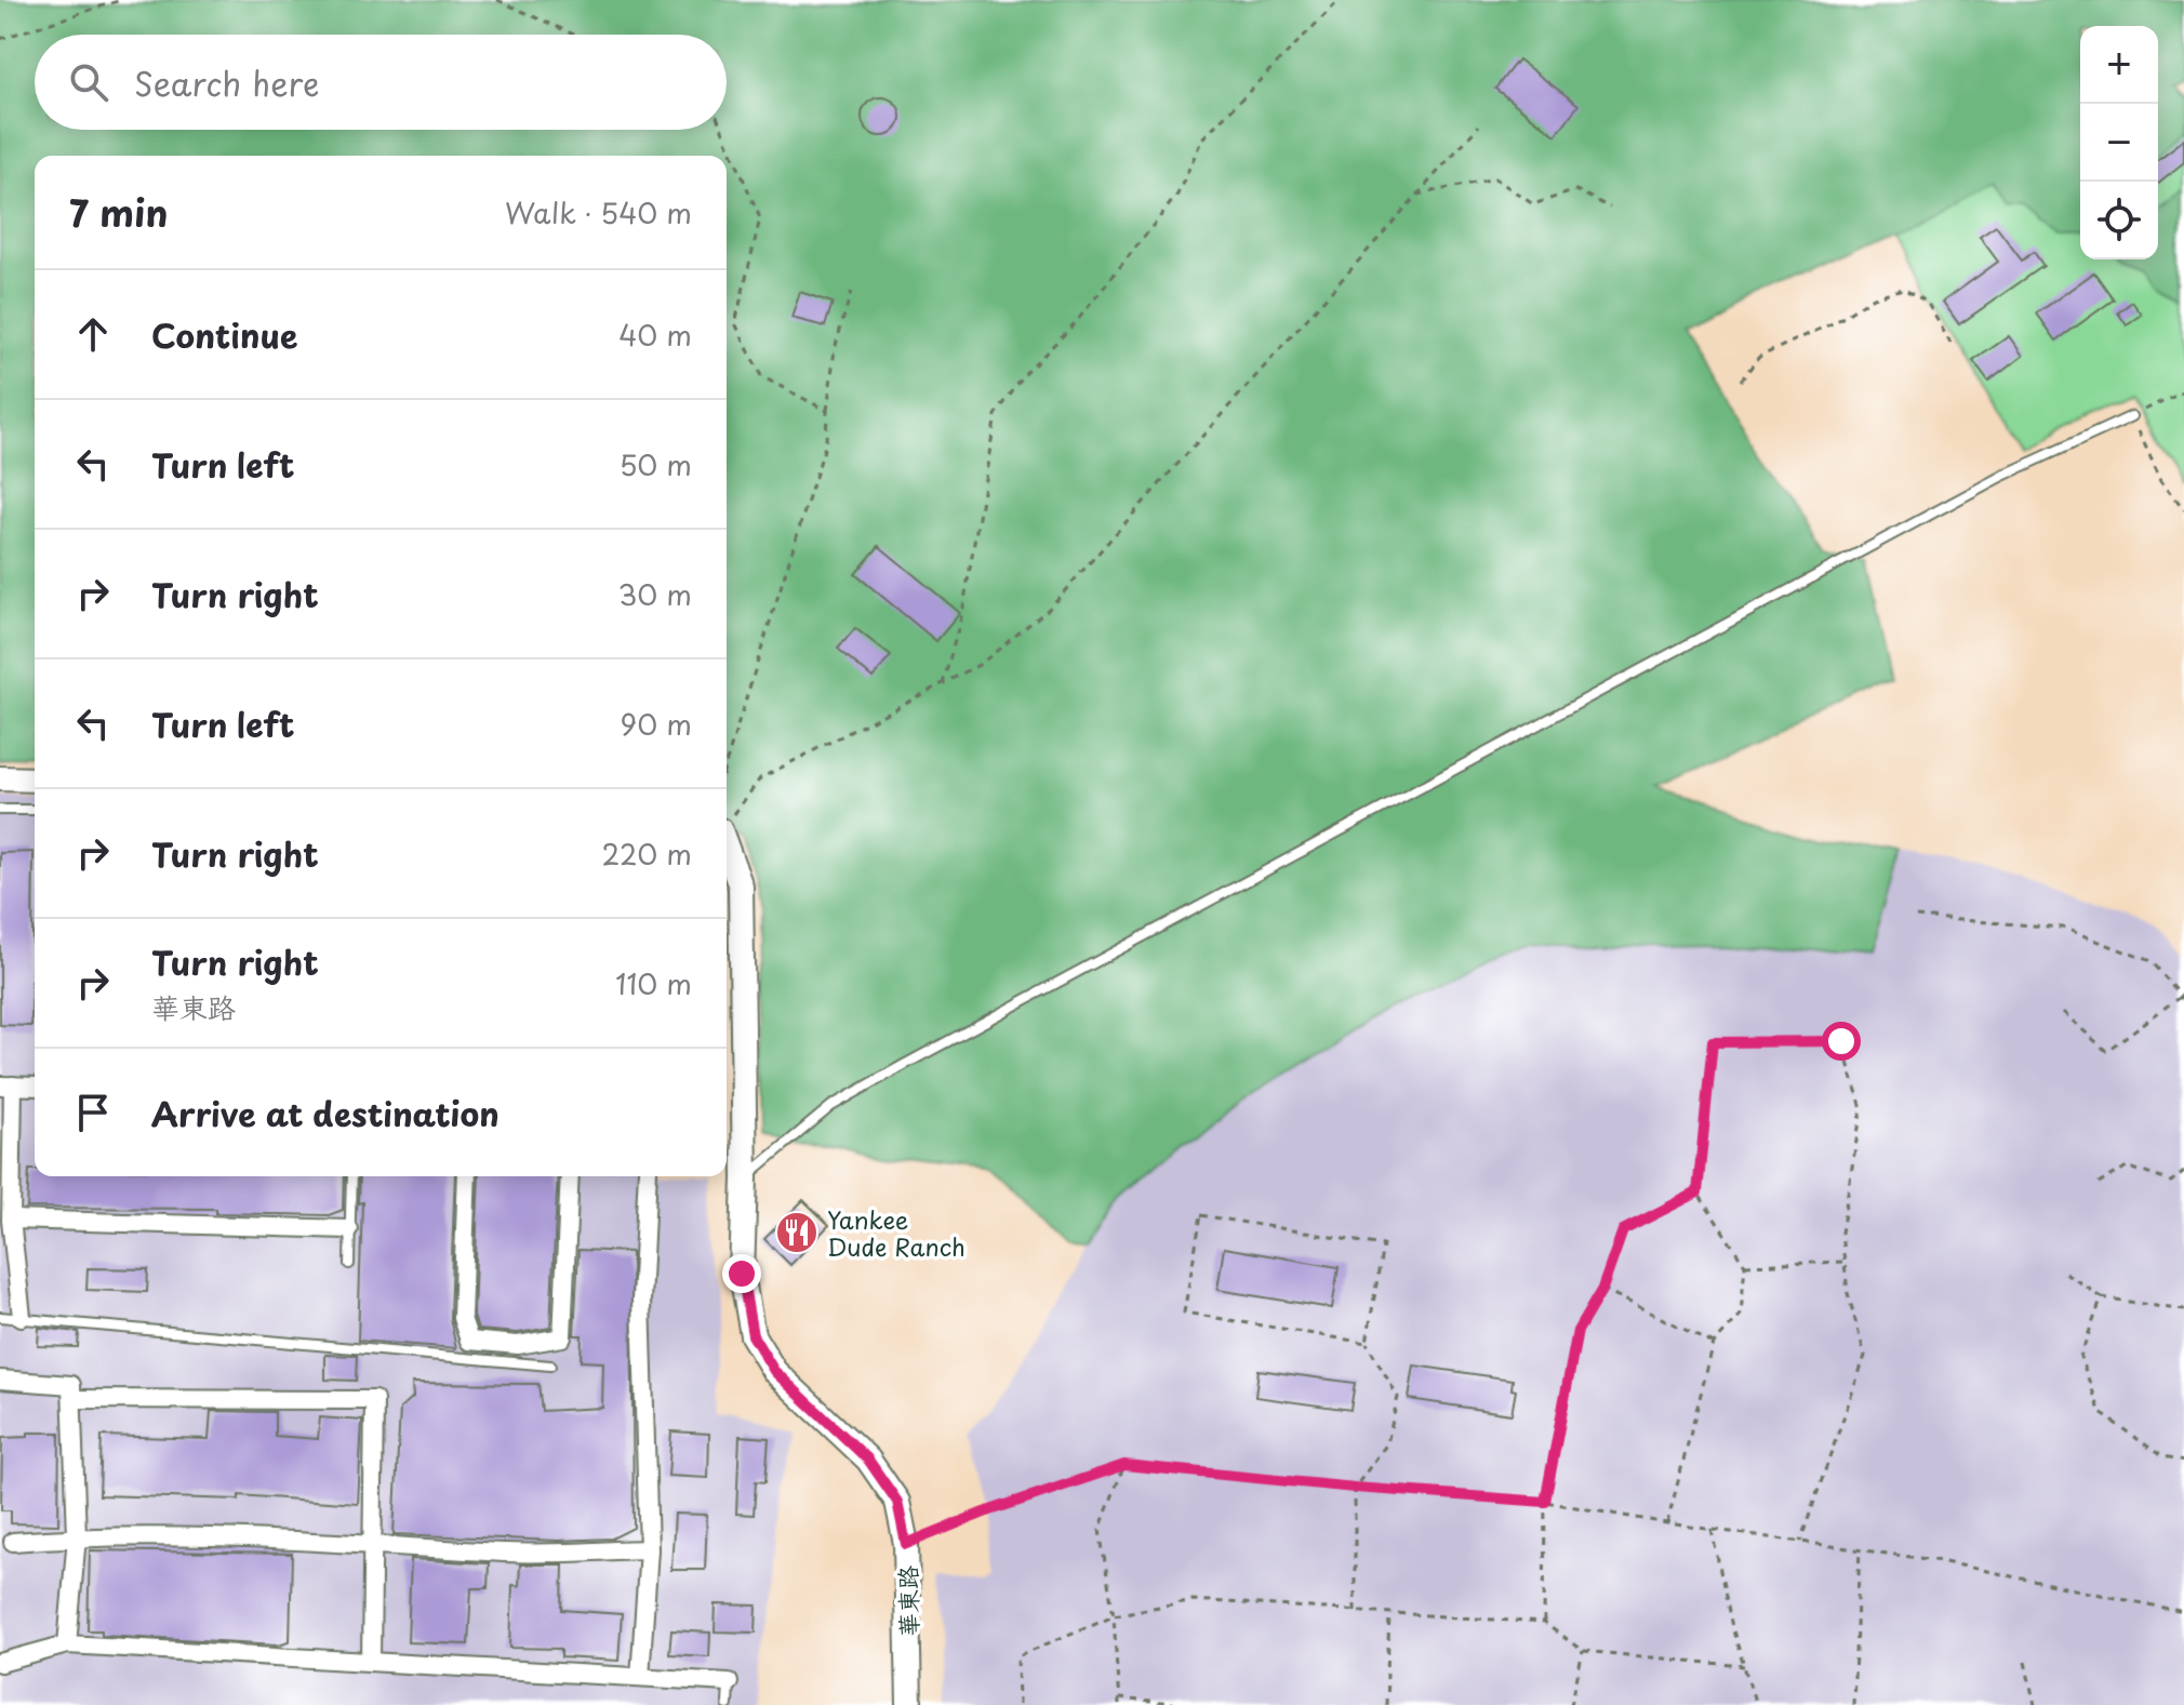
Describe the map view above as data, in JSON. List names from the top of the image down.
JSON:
{
  "streets": {
    "main road": ["華東路"]
  },
  "places": {
    "restaurant": ["Yankee Dude Ranch"]
  },
  "page": {
    "map_buttons": ["+", "−"],
    "search": "Search here",
    "heading": ["7 min", "Walk · 540 m"],
    "list": [
      ["Continue", "40 m"],
      ["Turn left", "50 m"],
      ["Turn right", "30 m"],
      ["Turn left", "90 m"],
      ["Turn right", "220 m"],
      ["Turn right", "華東路", "110 m"],
      "Arrive at destination"
    ]
  }
}
